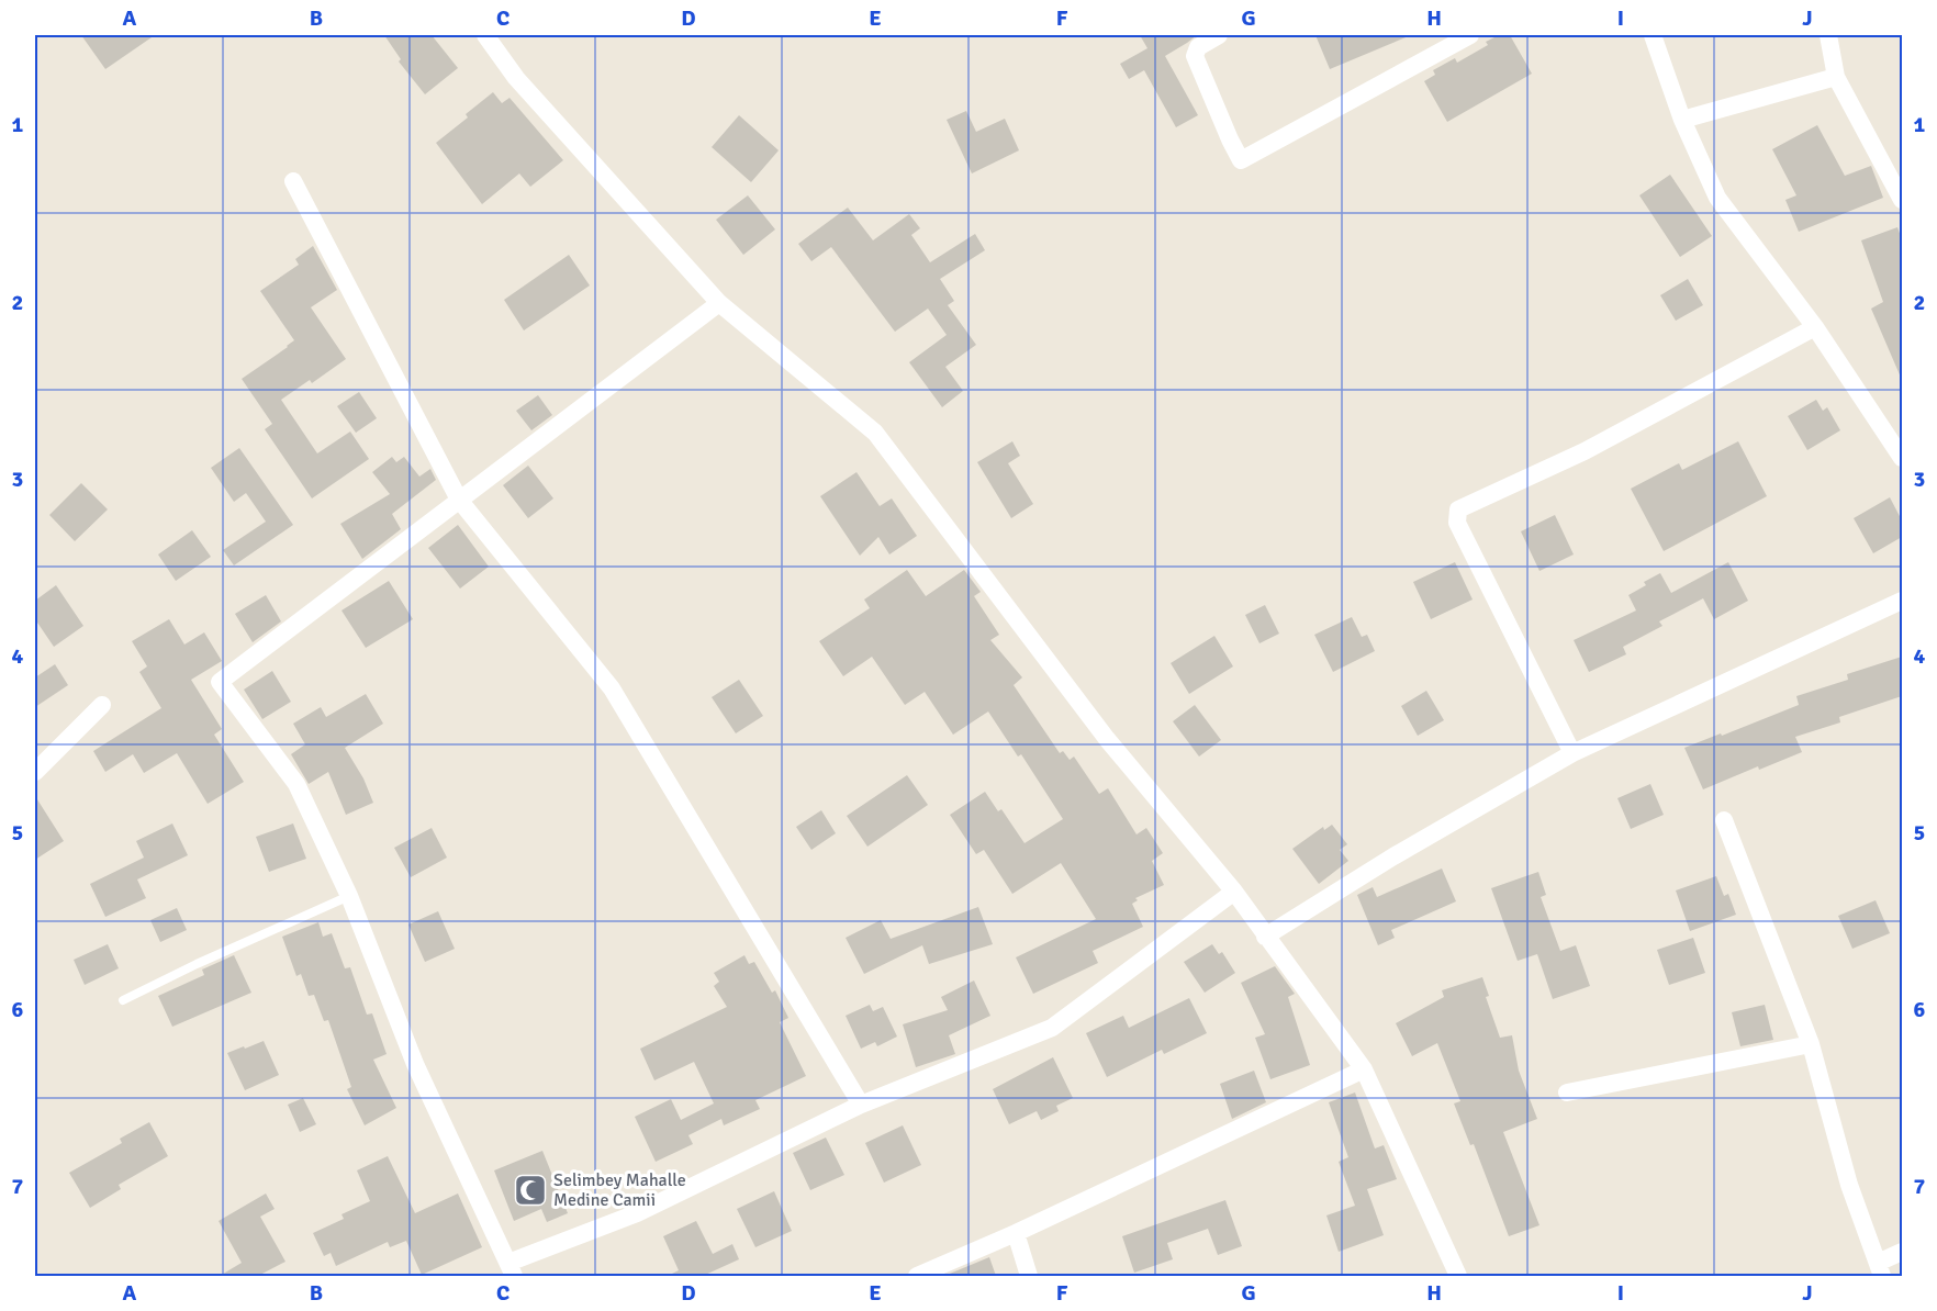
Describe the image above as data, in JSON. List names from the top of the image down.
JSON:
{
  "places": {
    "mosque": ["Selimbey Mahalle Medine Camii"]
  },
  "grid": {
    "columns": [
      "A",
      "B",
      "C",
      "D",
      "E",
      "F",
      "G",
      "H",
      "I",
      "J"
    ],
    "rows": [
      "1",
      "2",
      "3",
      "4",
      "5",
      "6",
      "7"
    ]
  }
}
